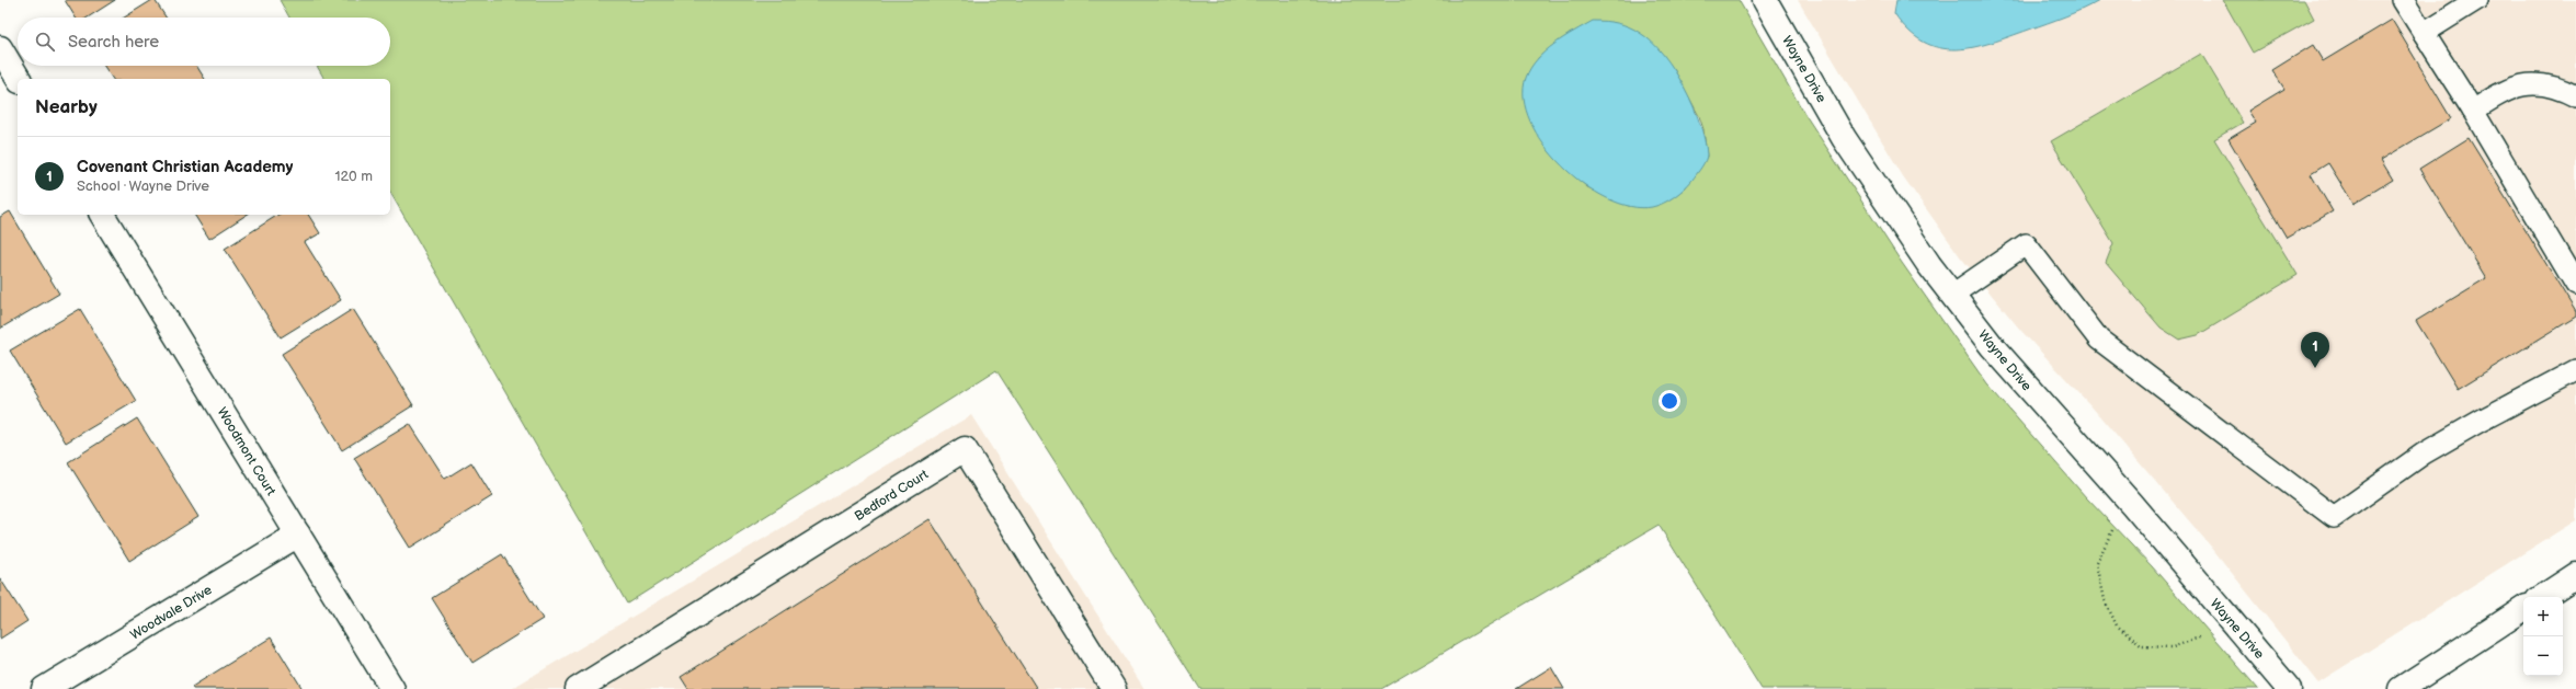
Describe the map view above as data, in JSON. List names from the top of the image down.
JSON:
{
  "streets": {
    "street": [
      "Wayne Drive",
      "Woodmont Court",
      "Bedford Court",
      "Woodvale Drive"
    ]
  },
  "crossings": [
    ["Woodmont Court", "Woodvale Drive"]
  ],
  "page": {
    "search": "Search here",
    "heading": "Nearby",
    "list": [
      {
        "mark": "1",
        "name": "Covenant Christian Academy",
        "note": "School · Wayne Drive",
        "value": "120 m"
      }
    ],
    "pins": "1",
    "map_buttons": ["+", "−"]
  }
}
